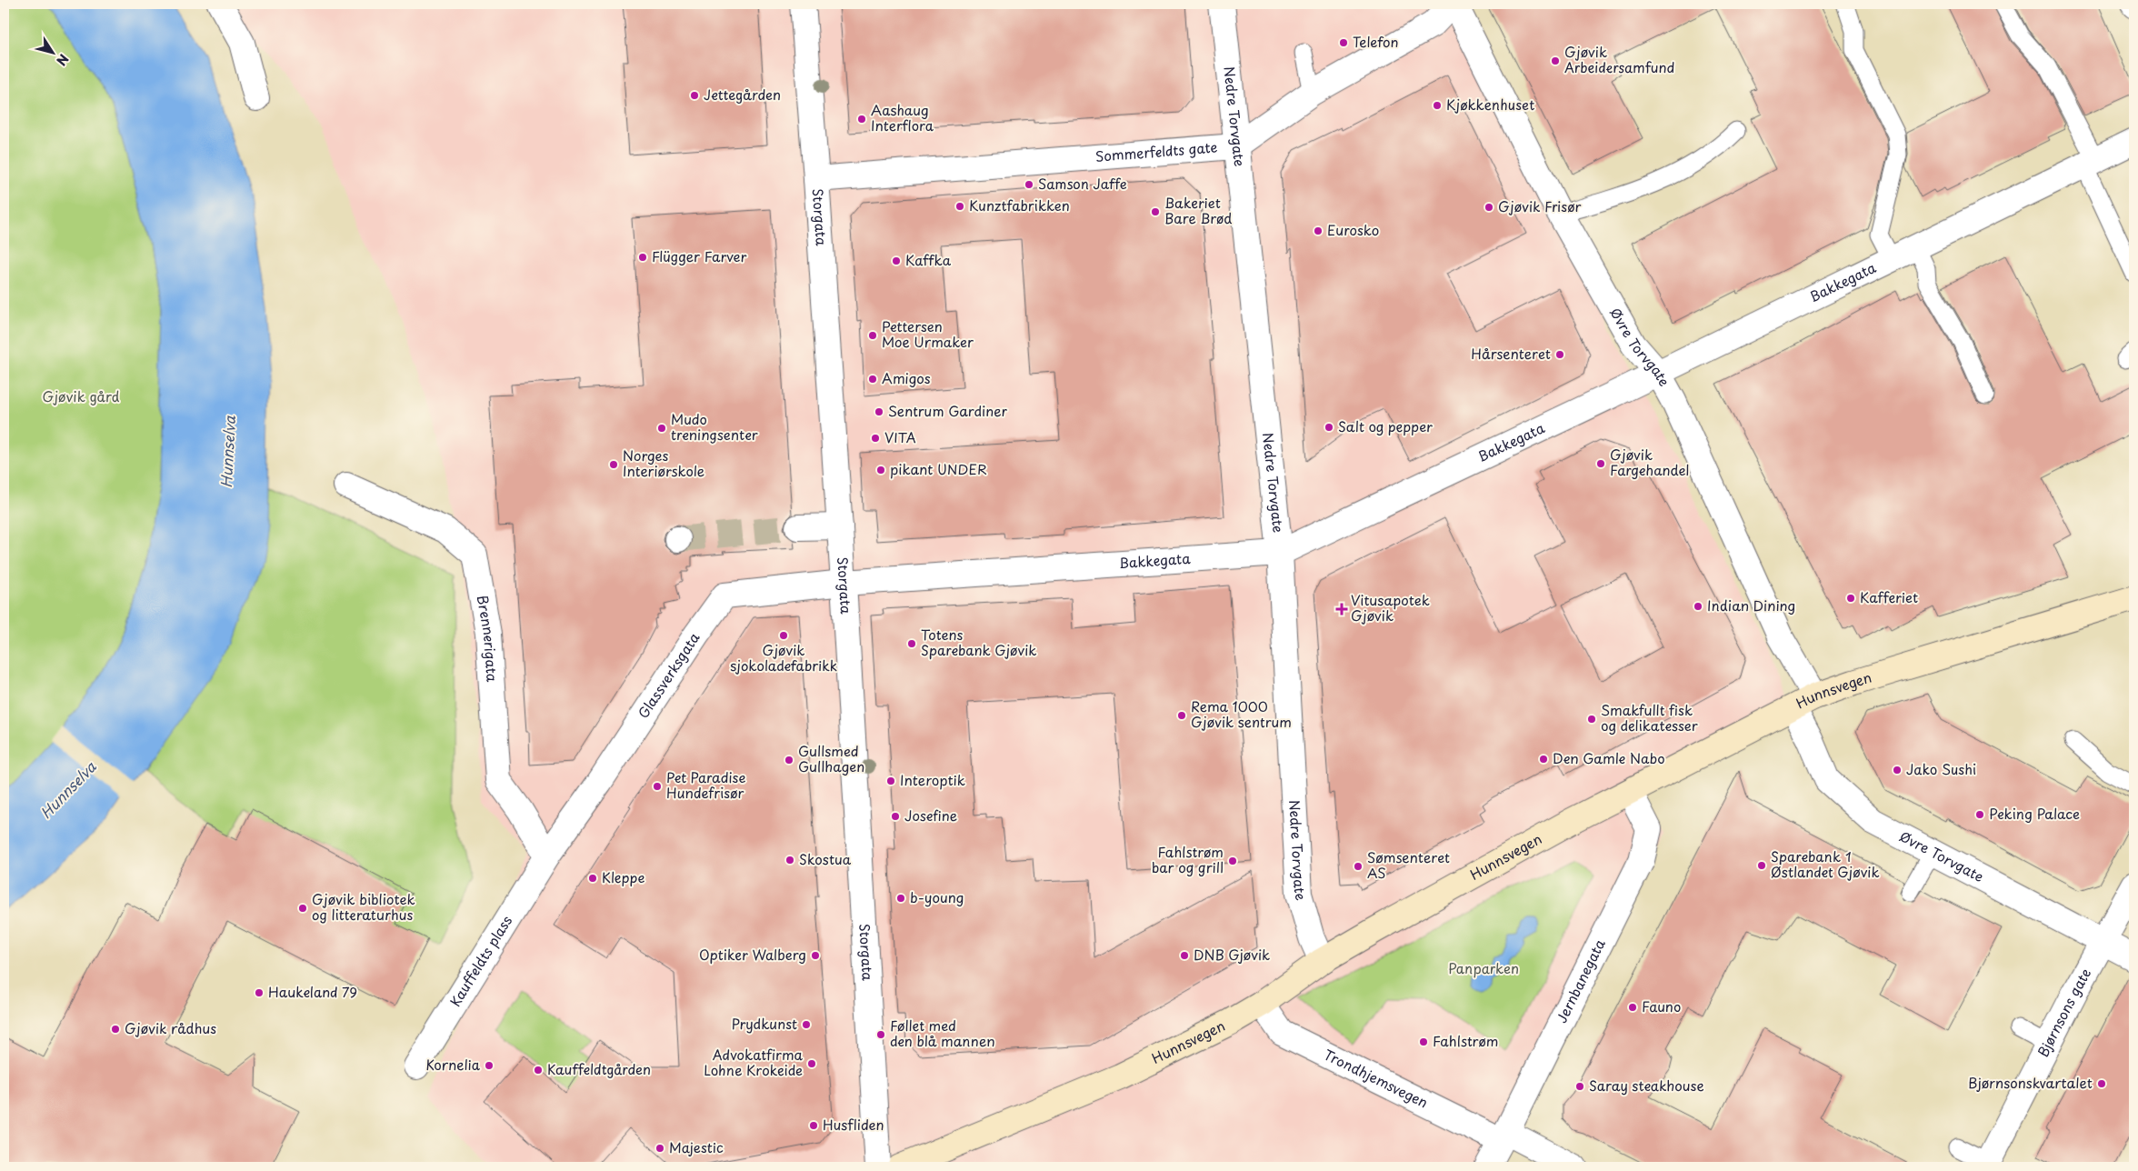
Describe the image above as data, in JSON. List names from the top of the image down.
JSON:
{
  "streets": {
    "main road": ["Hunnsvegen"],
    "street": [
      "Nedre Torvgate",
      "Sommerfeldts gate",
      "Storgata",
      "Bakkegata",
      "Øvre Torvgate",
      "Brennerigata",
      "Glassverksgata",
      "Kauffeldts plass",
      "Jernbanegata",
      "Bjørnsons gate",
      "Trondhjemsvegen"
    ]
  },
  "crossings": [
    ["Nedre Torvgate", "Sommerfeldts gate"],
    ["Nedre Torvgate", "Bakkegata"],
    ["Nedre Torvgate", "Hunnsvegen"],
    ["Sommerfeldts gate", "Storgata"],
    ["Sommerfeldts gate", "Øvre Torvgate"],
    ["Storgata", "Bakkegata"],
    ["Storgata", "Glassverksgata"],
    ["Bakkegata", "Øvre Torvgate"],
    ["Bakkegata", "Glassverksgata"],
    ["Øvre Torvgate", "Hunnsvegen"],
    ["Øvre Torvgate", "Bjørnsons gate"],
    ["Brennerigata", "Glassverksgata"],
    ["Brennerigata", "Kauffeldts plass"],
    ["Glassverksgata", "Kauffeldts plass"],
    ["Hunnsvegen", "Jernbanegata"],
    ["Hunnsvegen", "Trondhjemsvegen"],
    ["Jernbanegata", "Trondhjemsvegen"]
  ],
  "water": ["Hunnselva"],
  "parks": ["Gjøvik gård", "Panparken"],
  "places": {
    "other": [
      "Telefon",
      "Gjøvik Arbeidersamfund",
      "Jettegården",
      "Kjøkkenhuset",
      "Aashaug Interflora",
      "Samson Jaffe",
      "Kunztfabrikken",
      "Gjøvik Frisør",
      "Bakeriet Bare Brød",
      "Eurosko",
      "Flügger Farver",
      "Kaffka",
      "Pettersen Moe Urmaker",
      "Hårsenteret",
      "Amigos",
      "Sentrum Gardiner",
      "Salt og pepper",
      "Mudo treningsenter",
      "VITA",
      "Gjøvik Fargehandel",
      "Norges Interiørskole",
      "pikant UNDER",
      "Kafferiet",
      "Indian Dining",
      "Gjøvik sjokoladefabrikk",
      "Totens Sparebank Gjøvik",
      "Rema 1000 Gjøvik sentrum",
      "Smakfullt fisk og delikatesser",
      "Den Gamle Nabo",
      "Gullsmed Gullhagen",
      "Jako Sushi",
      "Interoptik",
      "Pet Paradise Hundefrisør",
      "Peking Palace",
      "Josefine",
      "Skostua",
      "Fahlstrøm bar og grill",
      "Sparebank 1 Østlandet Gjøvik",
      "Sømsenteret AS",
      "Kleppe",
      "b-young",
      "Gjøvik bibliotek og litteraturhus",
      "Optiker Walberg",
      "DNB Gjøvik",
      "Haukeland 79",
      "Fauno",
      "Prydkunst",
      "Gjøvik rådhus",
      "Føllet med den blå mannen",
      "Fahlstrøm",
      "Advokatfirma Lohne Krokeide",
      "Kornelia",
      "Kauffeldtgården",
      "Bjørnsonskvartalet",
      "Saray steakhouse",
      "Husfliden",
      "Majestic"
    ],
    "health": ["Vitusapotek Gjøvik"]
  },
  "north": "bottom right"
}
